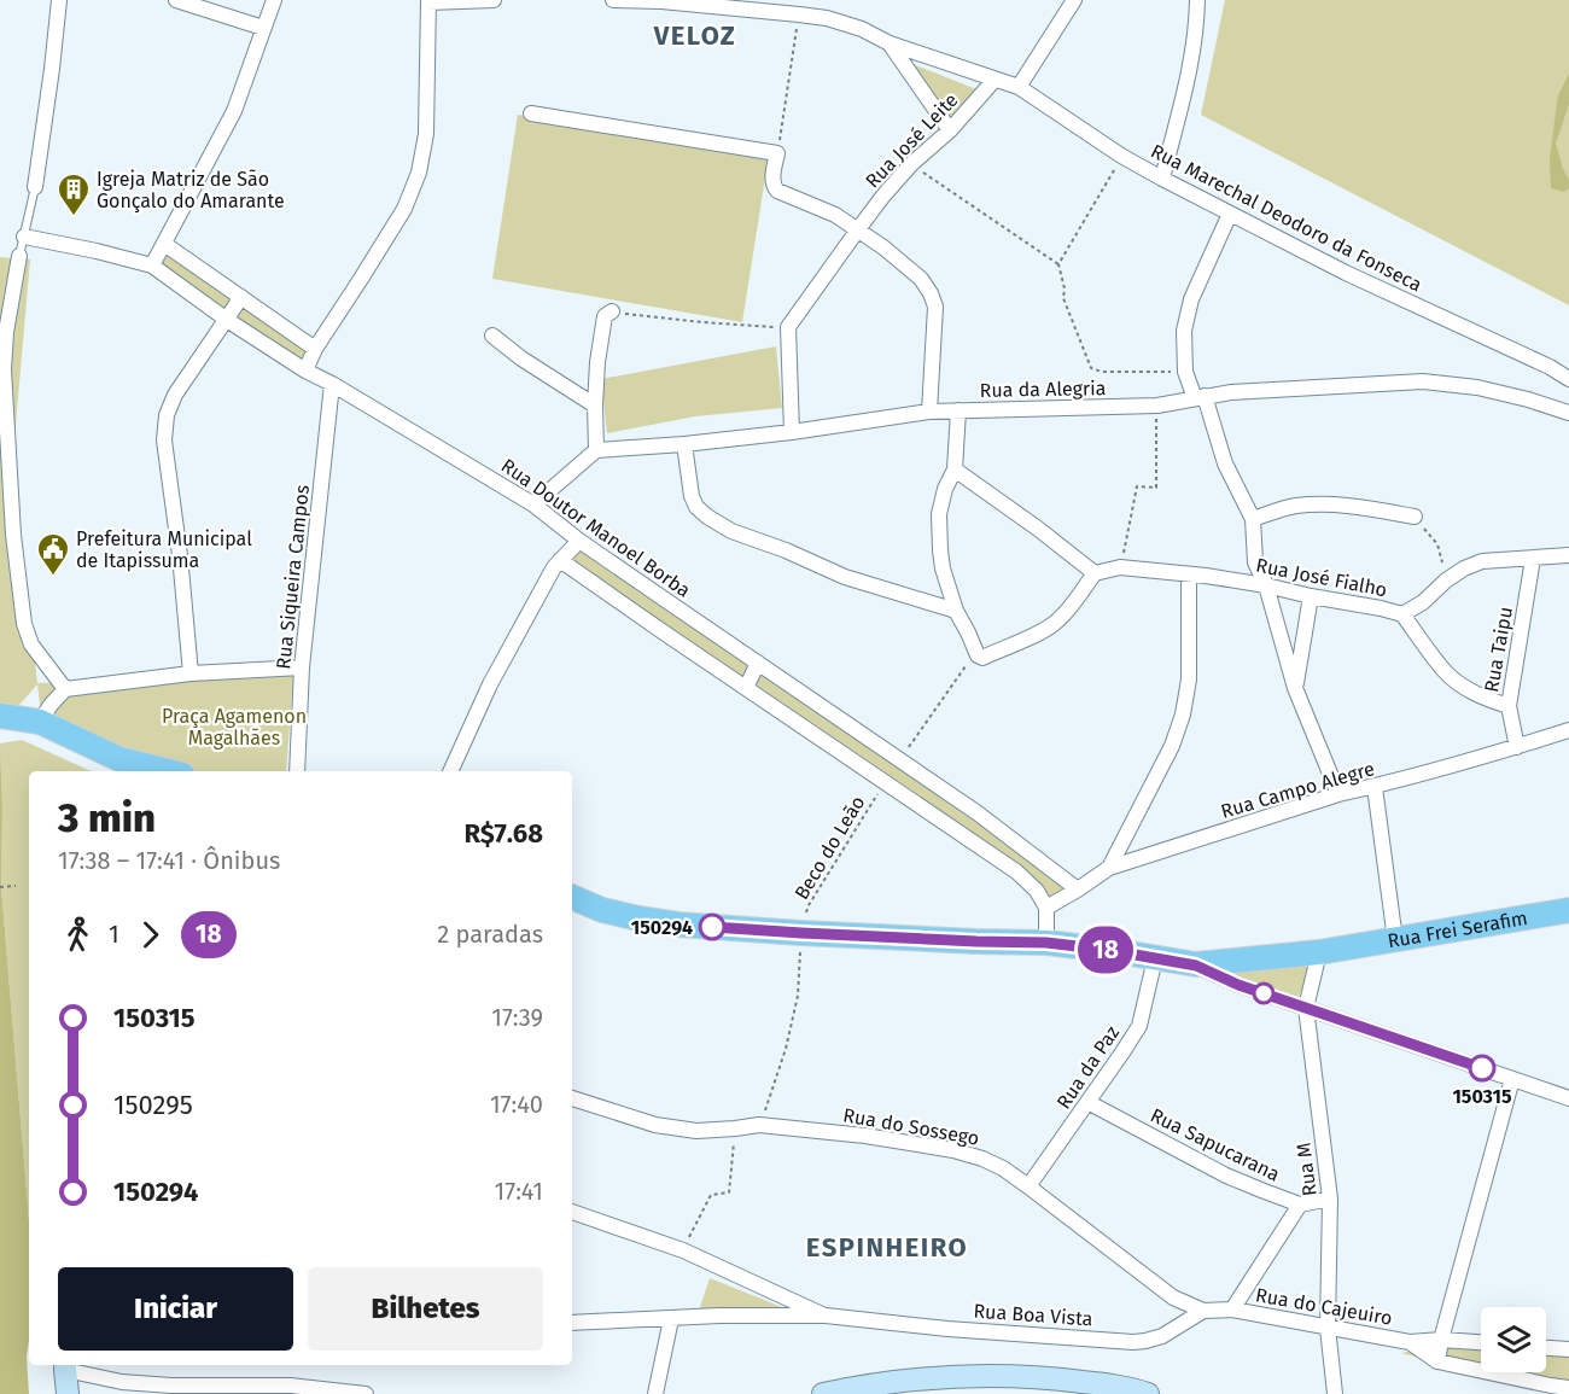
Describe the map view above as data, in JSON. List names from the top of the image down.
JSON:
{
  "streets": {
    "main road": ["Rua Frei Serafim"],
    "street": [
      "Rua José Leite",
      "Rua Marechal Deodoro da Fonseca",
      "Rua da Alegria",
      "Rua Doutor Manoel Borba",
      "Rua Siqueira Campos",
      "Rua José Fialho",
      "Rua Taipu",
      "Rua Campo Alegre",
      "Rua da Paz",
      "Rua do Sossego",
      "Rua Sapucarana",
      "Rua M",
      "Rua do Cajeuiro",
      "Rua Boa Vista"
    ],
    "path": ["Beco do Leão"]
  },
  "crossings": [
    ["Rua José Leite", "Rua Marechal Deodoro da Fonseca"],
    ["Rua Doutor Manoel Borba", "Rua Siqueira Campos"],
    ["Rua Doutor Manoel Borba", "Rua Campo Alegre"],
    ["Rua José Fialho", "Rua Taipu"],
    ["Rua Taipu", "Rua Campo Alegre"],
    ["Beco do Leão", "Rua Frei Serafim"],
    ["Beco do Leão", "Rua do Sossego"],
    ["Rua Frei Serafim", "Rua da Paz"],
    ["Rua da Paz", "Rua do Sossego"],
    ["Rua da Paz", "Rua Sapucarana"],
    ["Rua do Sossego", "Rua Boa Vista"],
    ["Rua M", "Rua do Cajeuiro"],
    ["Rua do Cajeuiro", "Rua Boa Vista"]
  ],
  "districts": ["VELOZ", "ESPINHEIRO"],
  "parks": ["Praça Agamenon Magalhães"],
  "places": {
    "building": ["Igreja Matriz de São Gonçalo do Amarante"],
    "public building": ["Prefeitura Municipal de Itapissuma"],
    "other": ["150294", "150315"]
  },
  "lines": ["bus line 18"],
  "page": {
    "on_map": "18",
    "heading": ["3 min", "17:38 – 17:41 · Ônibus", "R$7.68"],
    "legs": ["1", "18", "2 paradas"],
    "list": [
      {
        "name": "150315",
        "value": "17:39"
      },
      {
        "name": "150295",
        "value": "17:40"
      },
      {
        "name": "150294",
        "value": "17:41"
      }
    ],
    "buttons": ["Iniciar", "Bilhetes"]
  }
}
